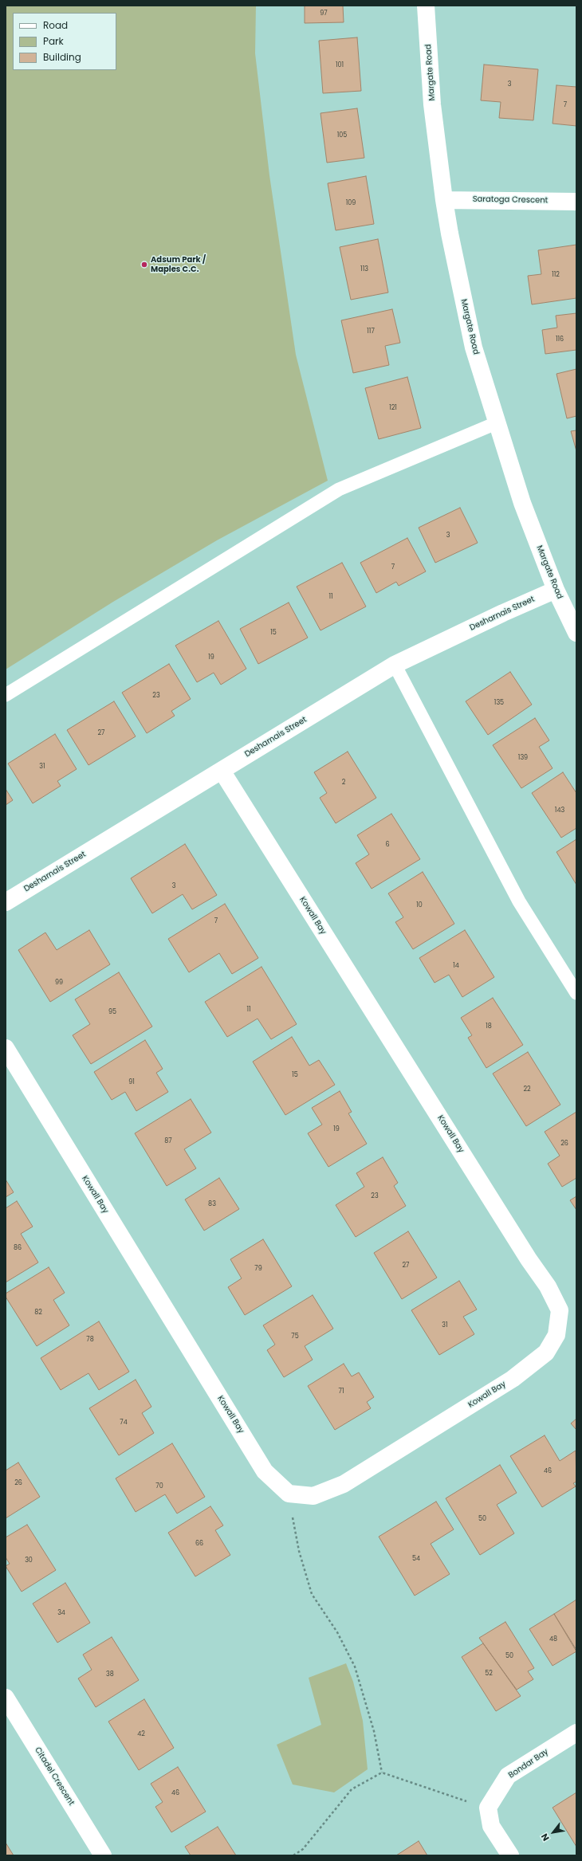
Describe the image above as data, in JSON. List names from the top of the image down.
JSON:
{
  "streets": {
    "street": [
      "Margate Road",
      "Saratoga Crescent",
      "Desharnais Street",
      "Kowall Bay",
      "Bondar Bay",
      "Citadel Crescent"
    ]
  },
  "crossings": [
    ["Margate Road", "Saratoga Crescent"],
    ["Margate Road", "Desharnais Street"],
    ["Desharnais Street", "Kowall Bay"]
  ],
  "places": ["Adsum Park / Maples C.C."],
  "house_numbers": [
    "97",
    "101",
    "3",
    "7",
    "105",
    "109",
    "113",
    "112",
    "117",
    "116",
    "121",
    "3",
    "7",
    "11",
    "15",
    "19",
    "23",
    "135",
    "27",
    "139",
    "31",
    "2",
    "143",
    "6",
    "3",
    "10",
    "7",
    "14",
    "99",
    "11",
    "95",
    "18",
    "15",
    "91",
    "22",
    "19",
    "87",
    "26",
    "23",
    "83",
    "86",
    "27",
    "79",
    "82",
    "31",
    "75",
    "78",
    "71",
    "74",
    "46",
    "26",
    "70",
    "50",
    "66",
    "54",
    "30",
    "34",
    "48",
    "50",
    "52",
    "38",
    "42",
    "46"
  ],
  "legend": ["Road", "Park", "Building"],
  "north": "bottom left"
}
